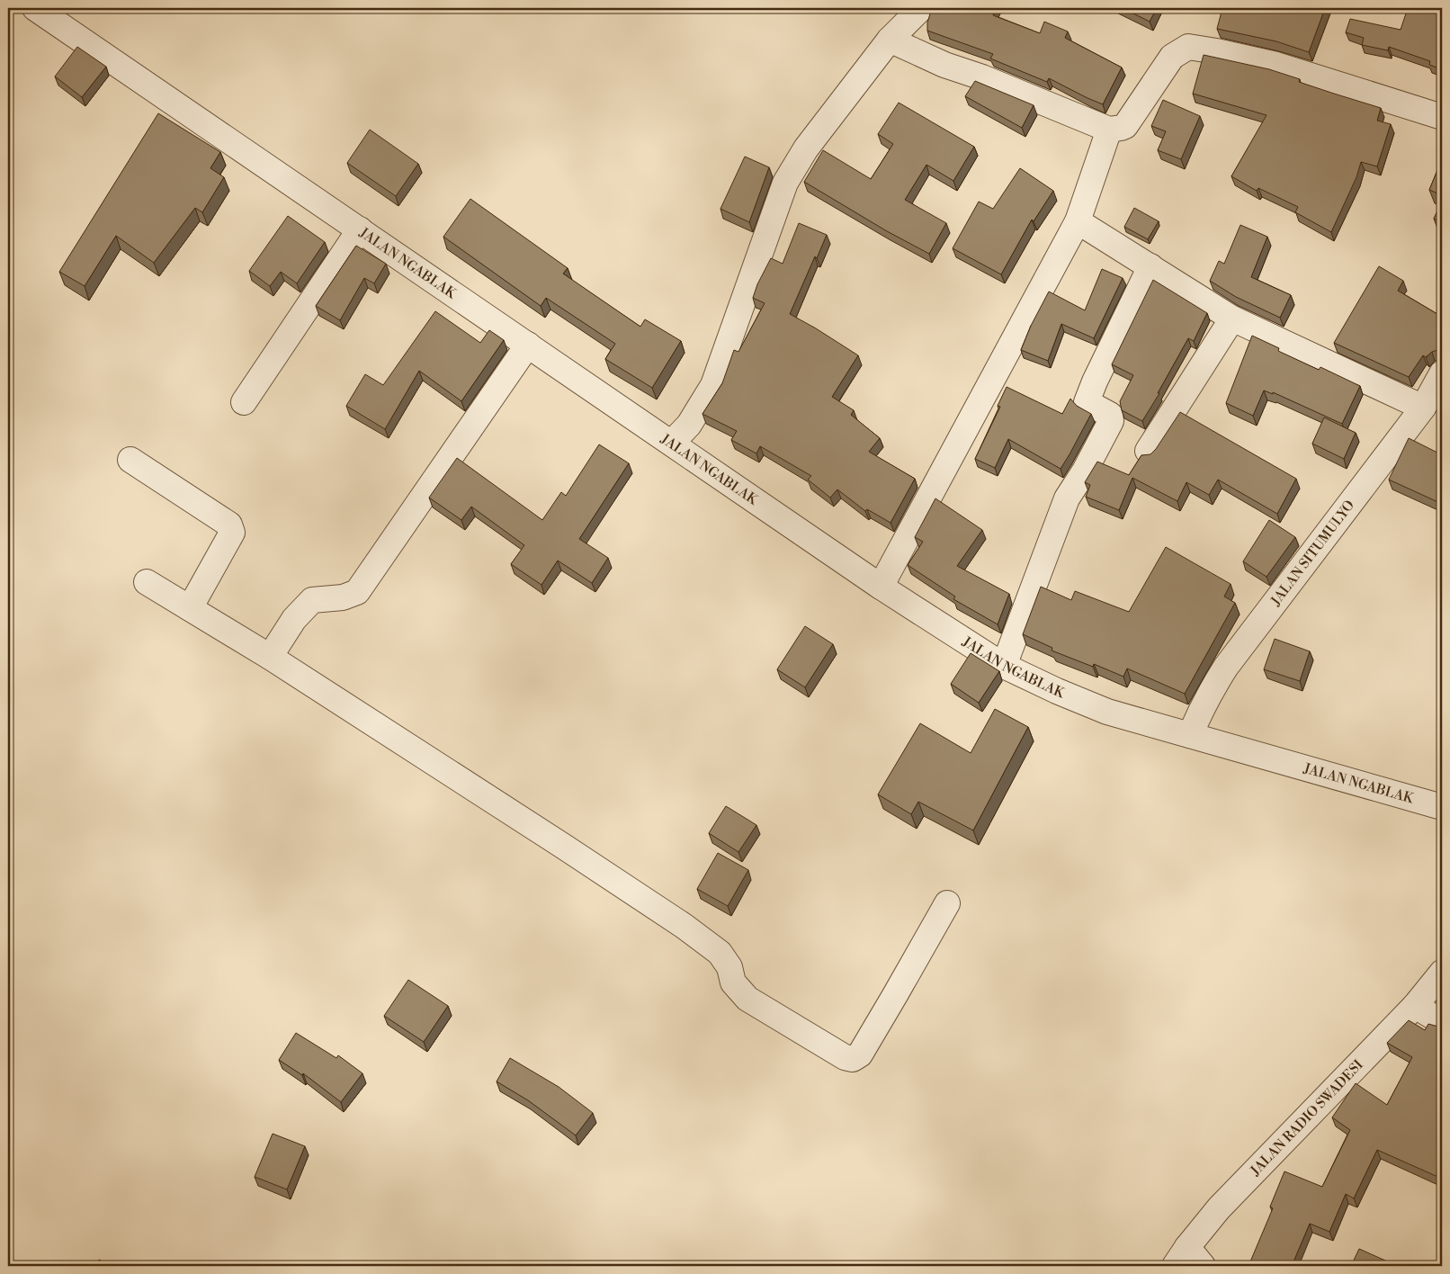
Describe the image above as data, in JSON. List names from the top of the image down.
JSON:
{
  "streets": {
    "street": ["JALAN NGABLAK", "JALAN SITUMULYO", "JALAN RADIO SWADESI"]
  },
  "crossings": [
    ["JALAN NGABLAK", "JALAN SITUMULYO"]
  ]
}
